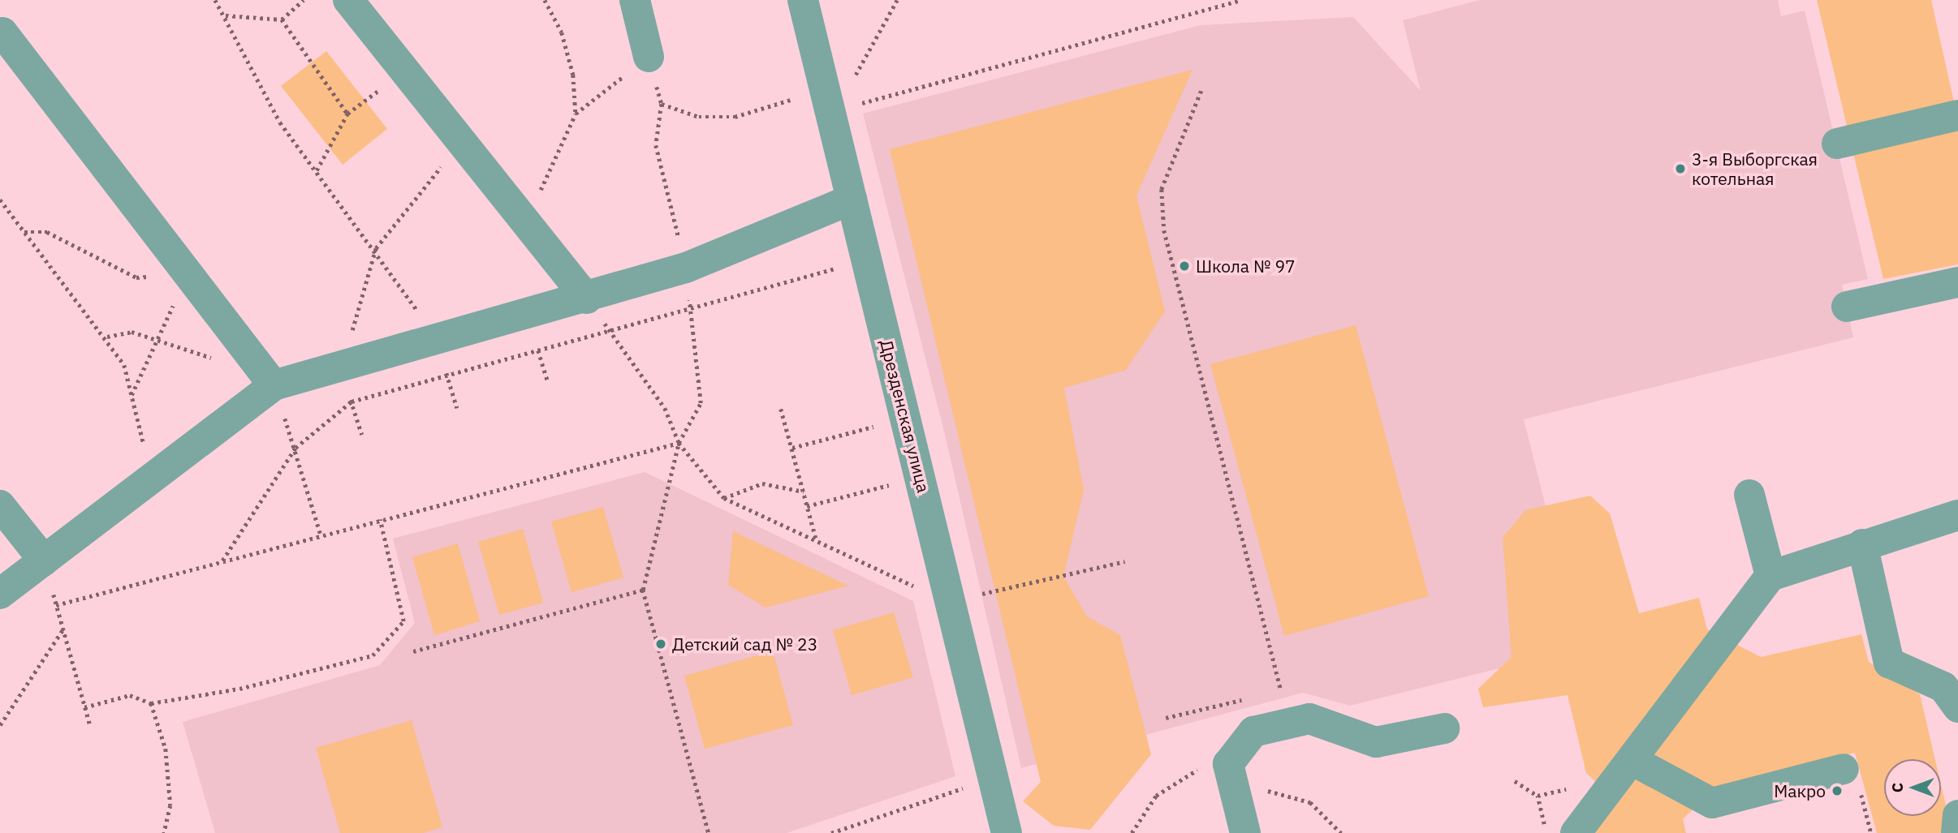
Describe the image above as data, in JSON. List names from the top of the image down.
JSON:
{
  "streets": {
    "street": ["Дрезденская улица"]
  },
  "places": [
    "3-я Выборгская котельная",
    "Школа № 97",
    "Детский сад № 23",
    "Макро"
  ],
  "north": "left"
}
